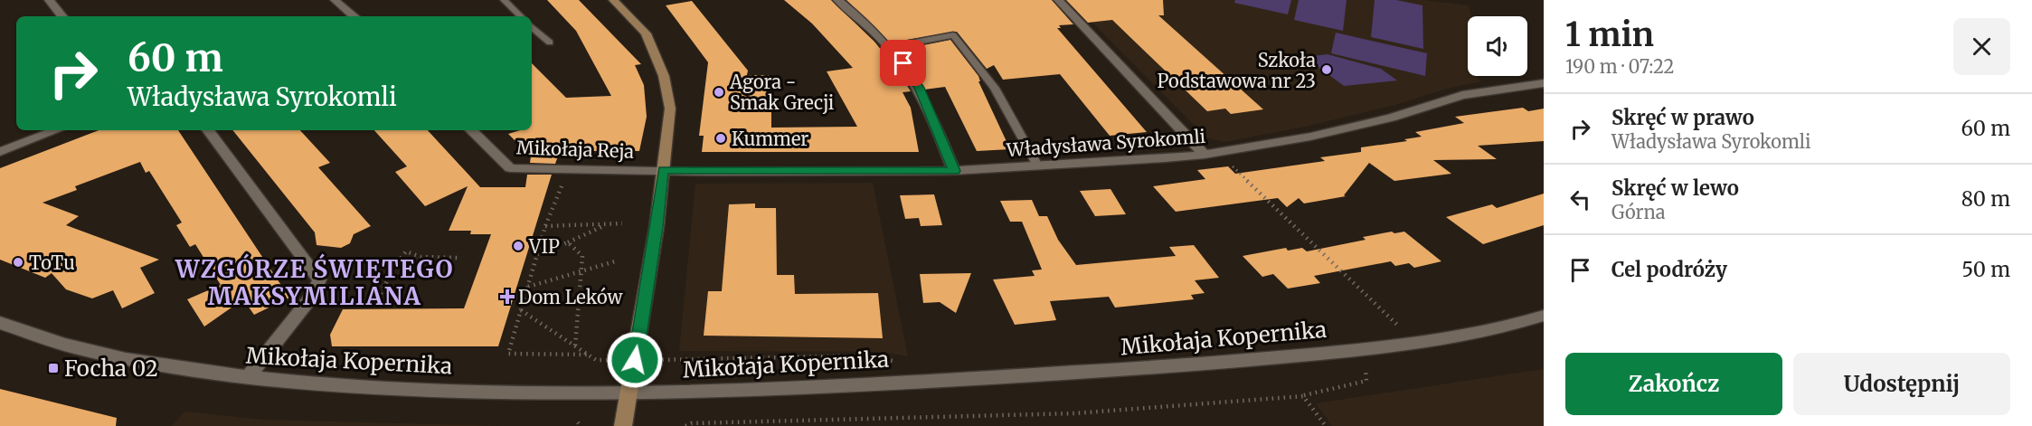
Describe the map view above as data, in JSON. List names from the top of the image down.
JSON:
{
  "streets": {
    "street": ["Władysława Syrokomli", "Mikołaja Reja", "Mikołaja Kopernika"]
  },
  "crossings": [
    ["Władysława Syrokomli", "Mikołaja Reja"]
  ],
  "districts": ["WZGÓRZE ŚWIĘTEGO MAKSYMILIANA"],
  "places": {
    "other": [
      "Szkoła Podstawowa nr 23",
      "Agora - Smak Grecji",
      "Kummer",
      "VIP",
      "ToTu"
    ],
    "health": ["Dom Leków"],
    "transit": ["Focha 02"]
  },
  "page": {
    "heading": ["1 min", "190 m · 07:22"],
    "turn": ["60 m", "Władysława Syrokomli"],
    "list": [
      {
        "name": "Skręć w prawo",
        "note": "Władysława Syrokomli",
        "value": "60 m"
      },
      {
        "name": "Skręć w lewo",
        "note": "Górna",
        "value": "80 m"
      },
      {
        "name": "Cel podróży",
        "value": "50 m"
      }
    ],
    "buttons": ["Zakończ", "Udostępnij"]
  }
}
